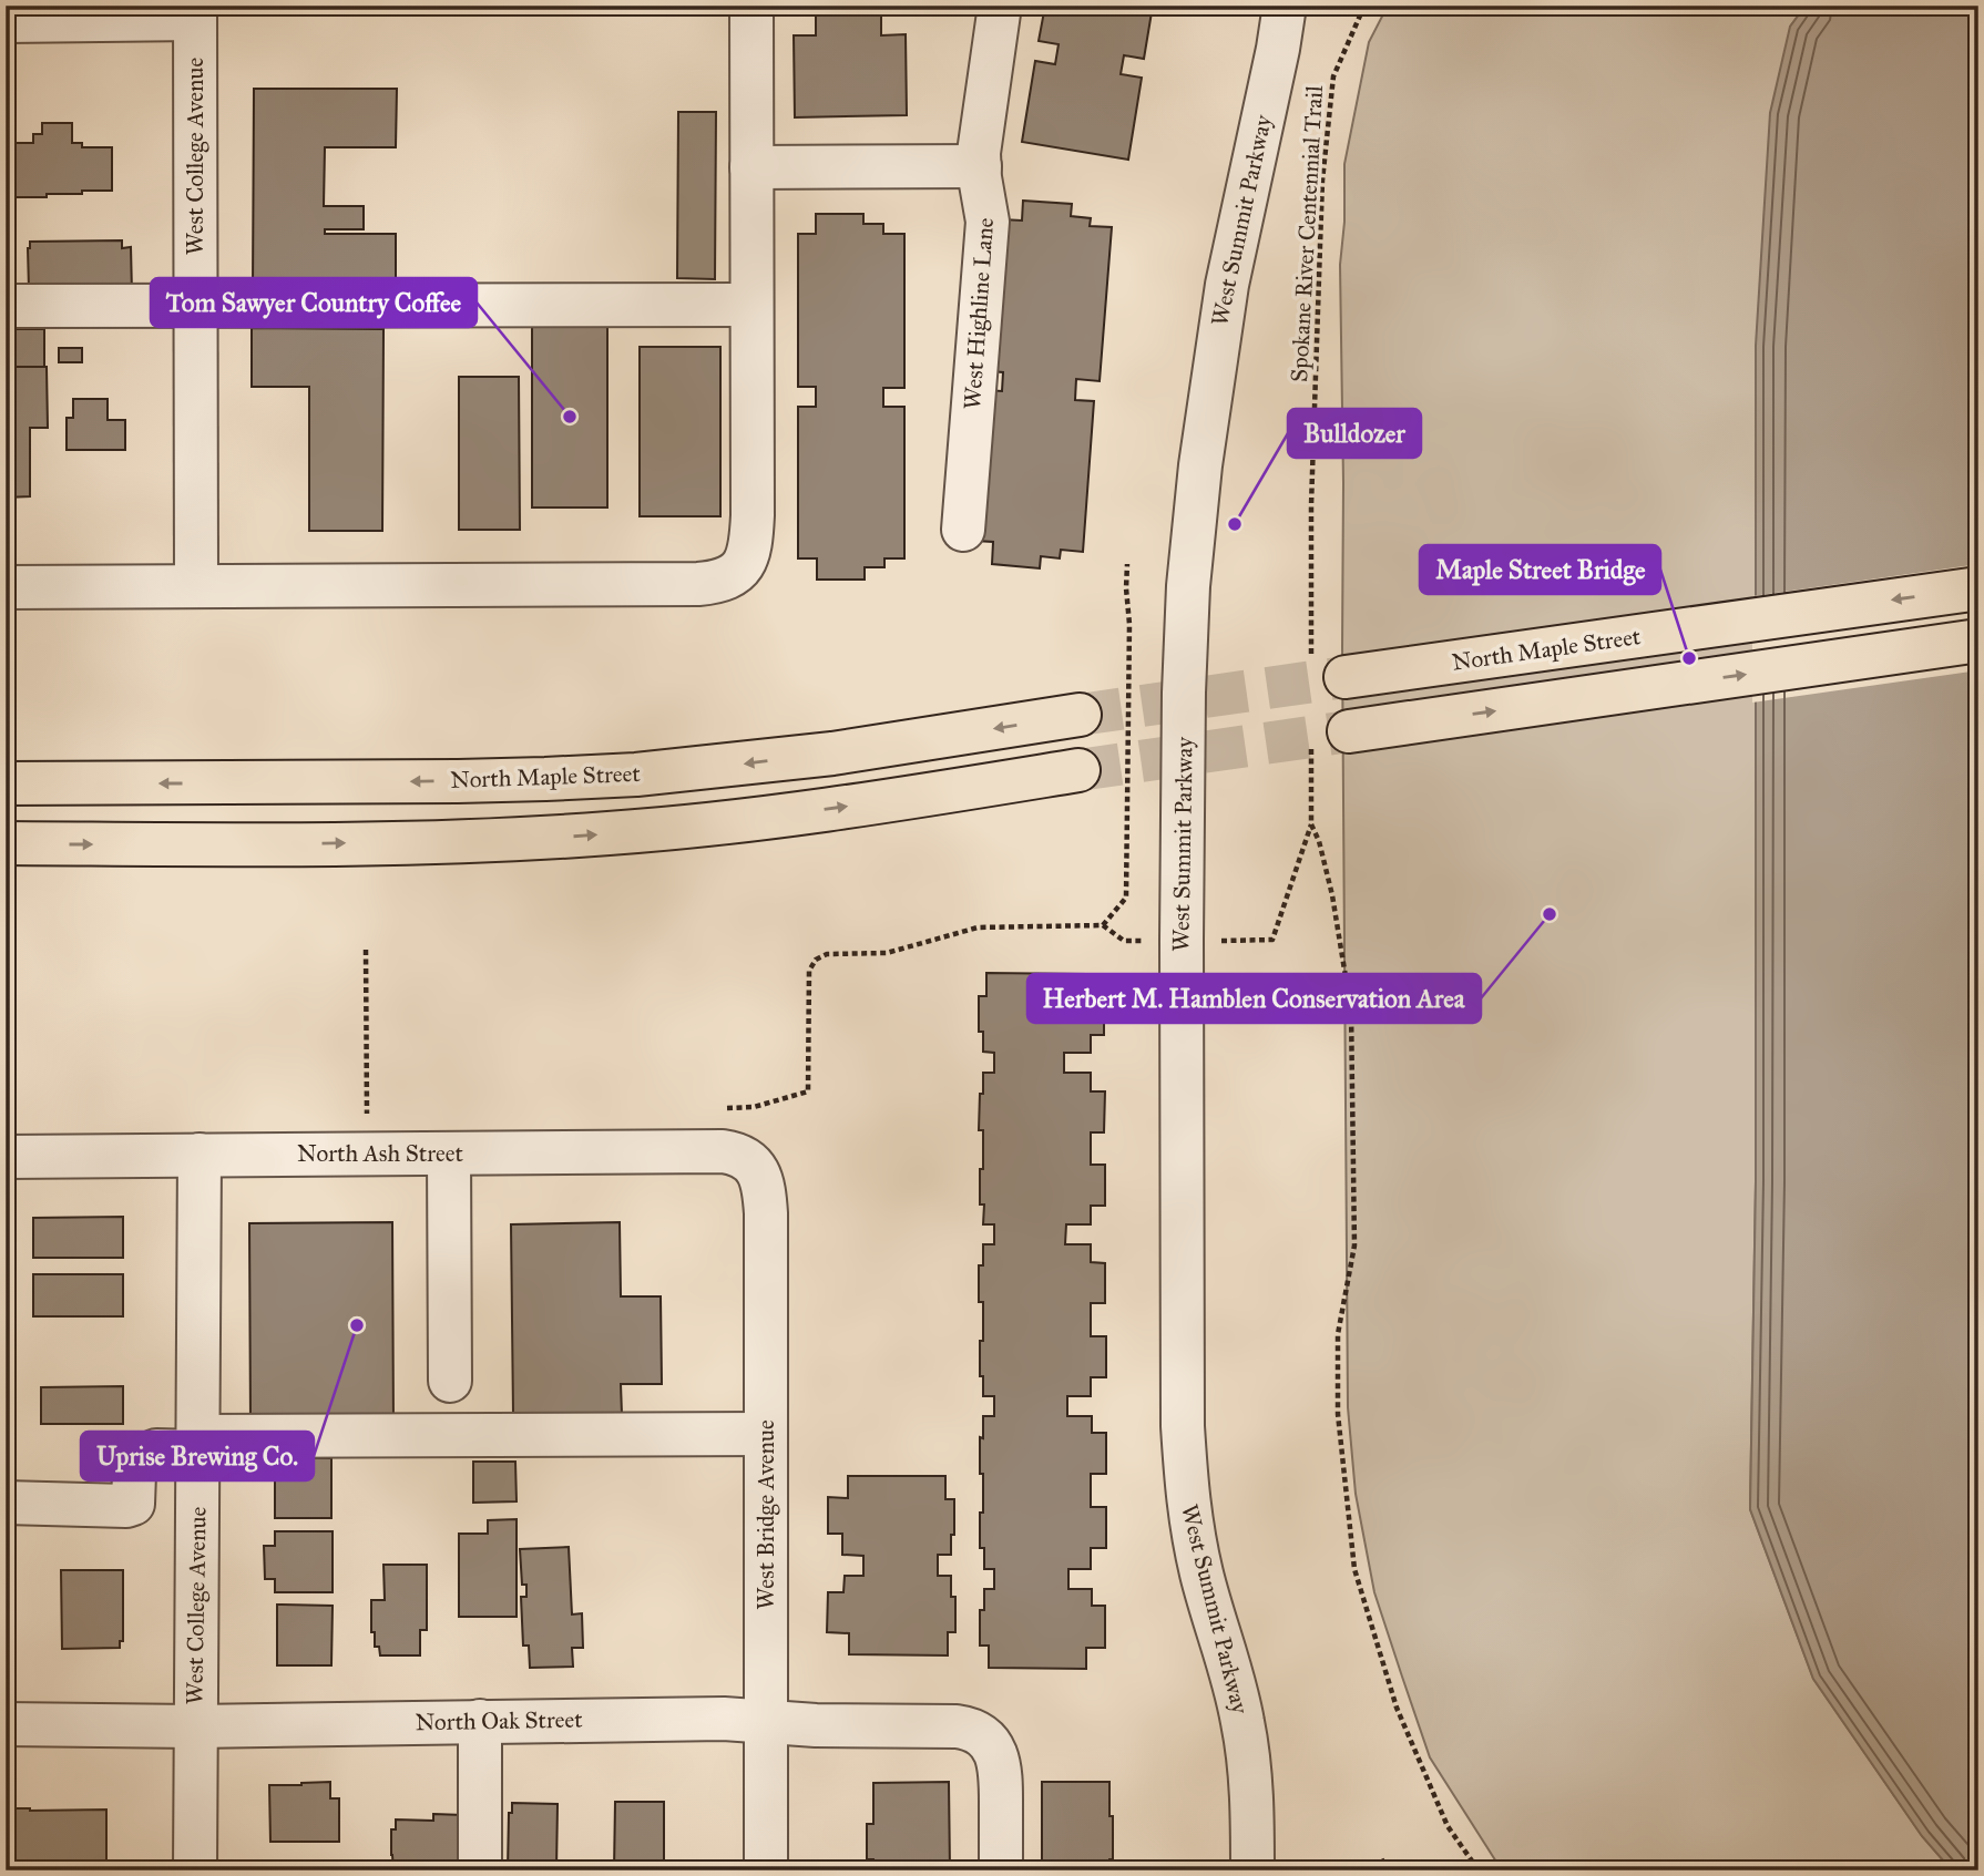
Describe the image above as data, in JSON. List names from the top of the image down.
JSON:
{
  "streets": {
    "main road": ["North Maple Street"],
    "street": [
      "West College Avenue",
      "West Summit Parkway",
      "West Highline Lane",
      "North Ash Street",
      "West Bridge Avenue",
      "North Oak Street"
    ],
    "path": ["Spokane River Centennial Trail"]
  },
  "crossings": [
    ["West College Avenue", "North Ash Street"],
    ["West College Avenue", "North Oak Street"],
    ["North Ash Street", "West Bridge Avenue"],
    ["West Bridge Avenue", "North Oak Street"]
  ],
  "places": [
    "Tom Sawyer Country Coffee",
    "Bulldozer",
    "Maple Street Bridge",
    "Herbert M. Hamblen Conservation Area",
    "Uprise Brewing Co."
  ]
}
